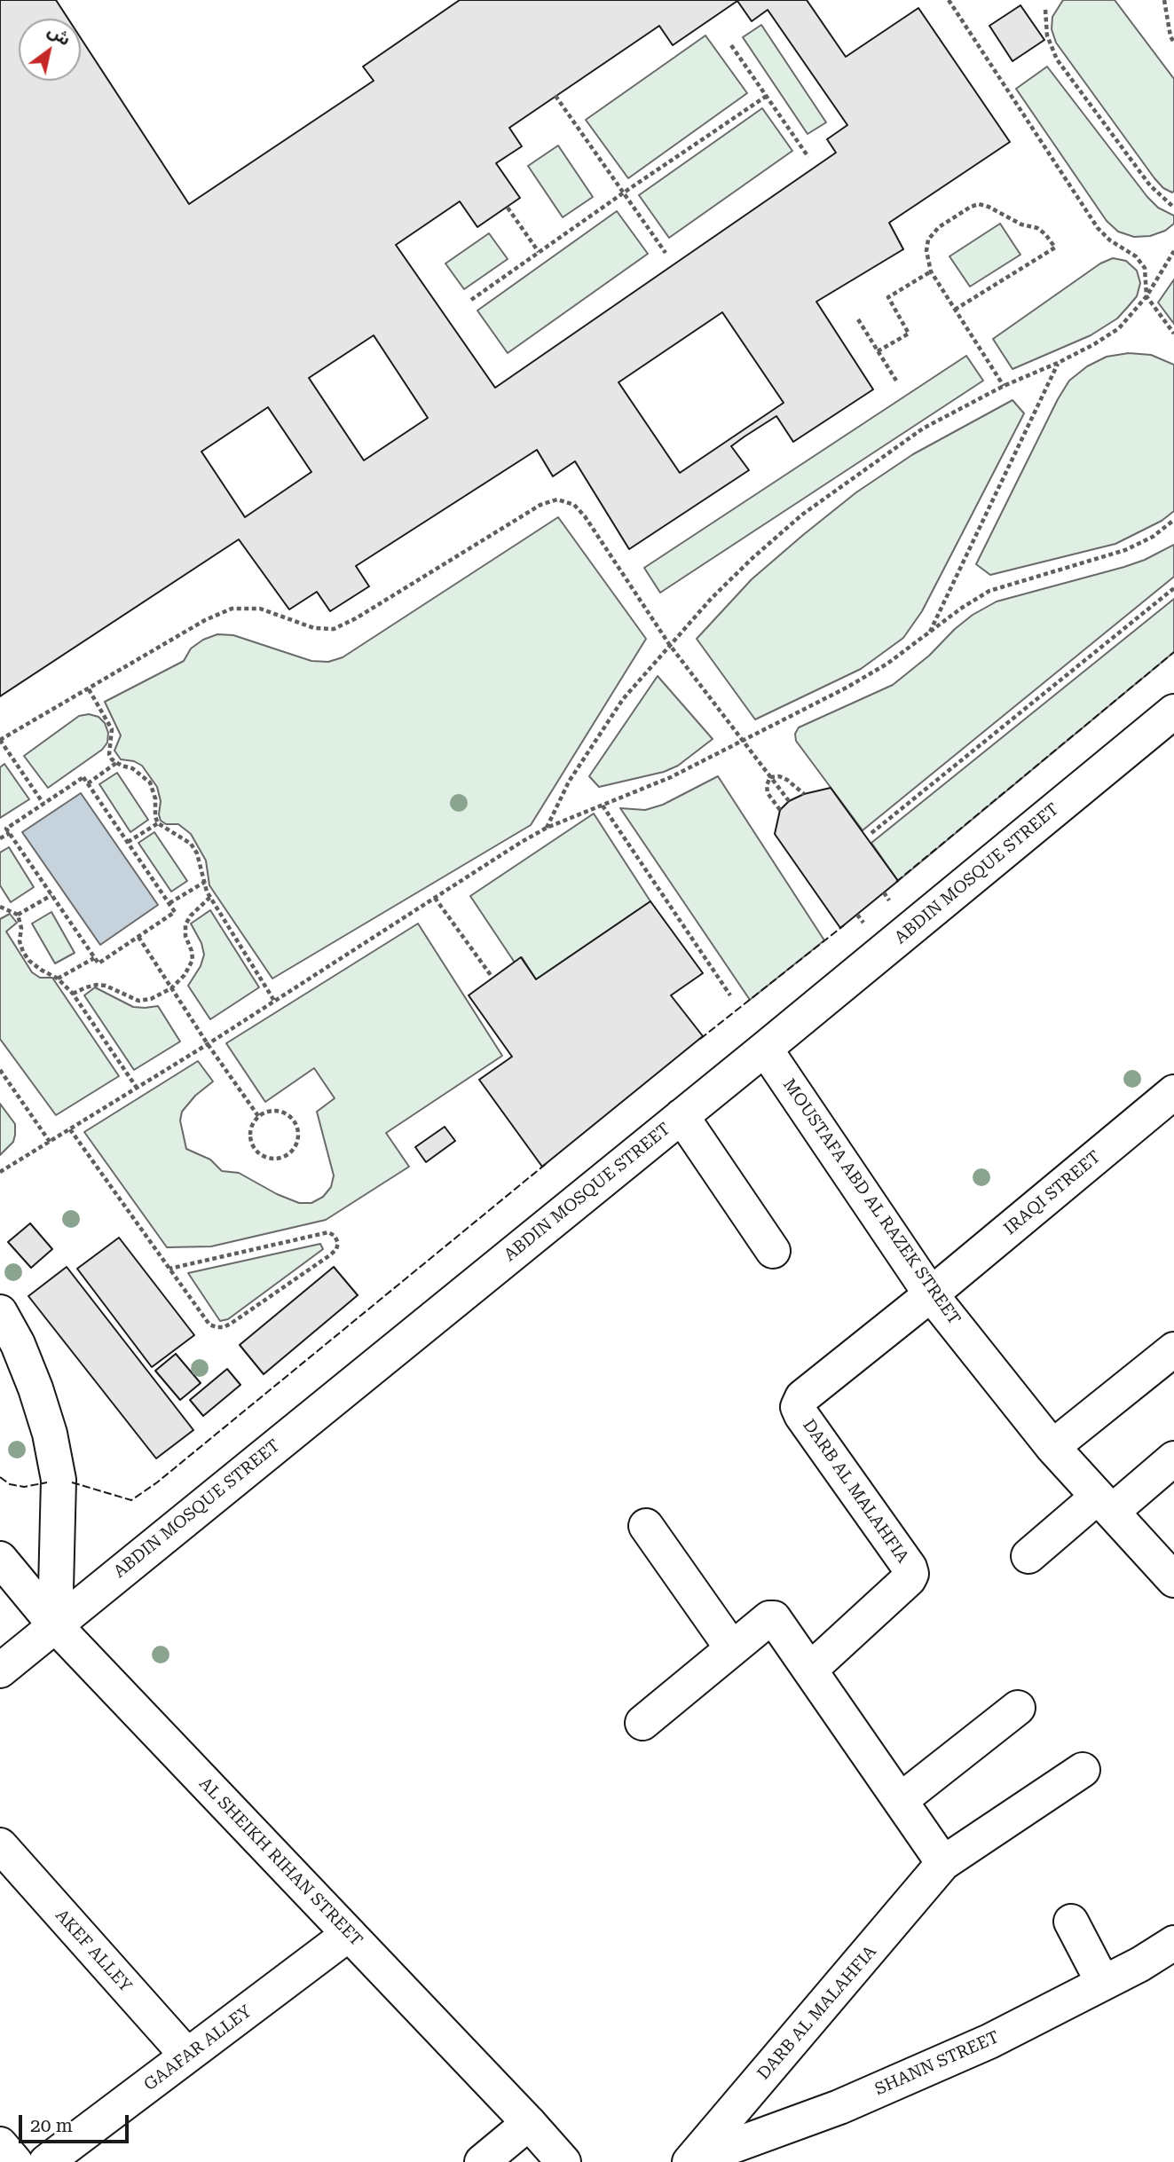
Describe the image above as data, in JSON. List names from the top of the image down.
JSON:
{
  "streets": {
    "street": [
      "ABDIN MOSQUE STREET",
      "IRAQI STREET",
      "MOUSTAFA ABD AL RAZEK STREET",
      "DARB AL MALAHFIA",
      "AL SHEIKH RIHAN STREET",
      "AKEF ALLEY",
      "GAAFAR ALLEY",
      "SHANN STREET"
    ]
  },
  "crossings": [
    ["ABDIN MOSQUE STREET", "MOUSTAFA ABD AL RAZEK STREET"],
    ["ABDIN MOSQUE STREET", "AL SHEIKH RIHAN STREET"],
    ["IRAQI STREET", "MOUSTAFA ABD AL RAZEK STREET"],
    ["IRAQI STREET", "DARB AL MALAHFIA"],
    ["MOUSTAFA ABD AL RAZEK STREET", "DARB AL MALAHFIA"],
    ["DARB AL MALAHFIA", "SHANN STREET"],
    ["AL SHEIKH RIHAN STREET", "GAAFAR ALLEY"],
    ["AKEF ALLEY", "GAAFAR ALLEY"]
  ],
  "scale_bar": "20 m",
  "north": "top right"
}
